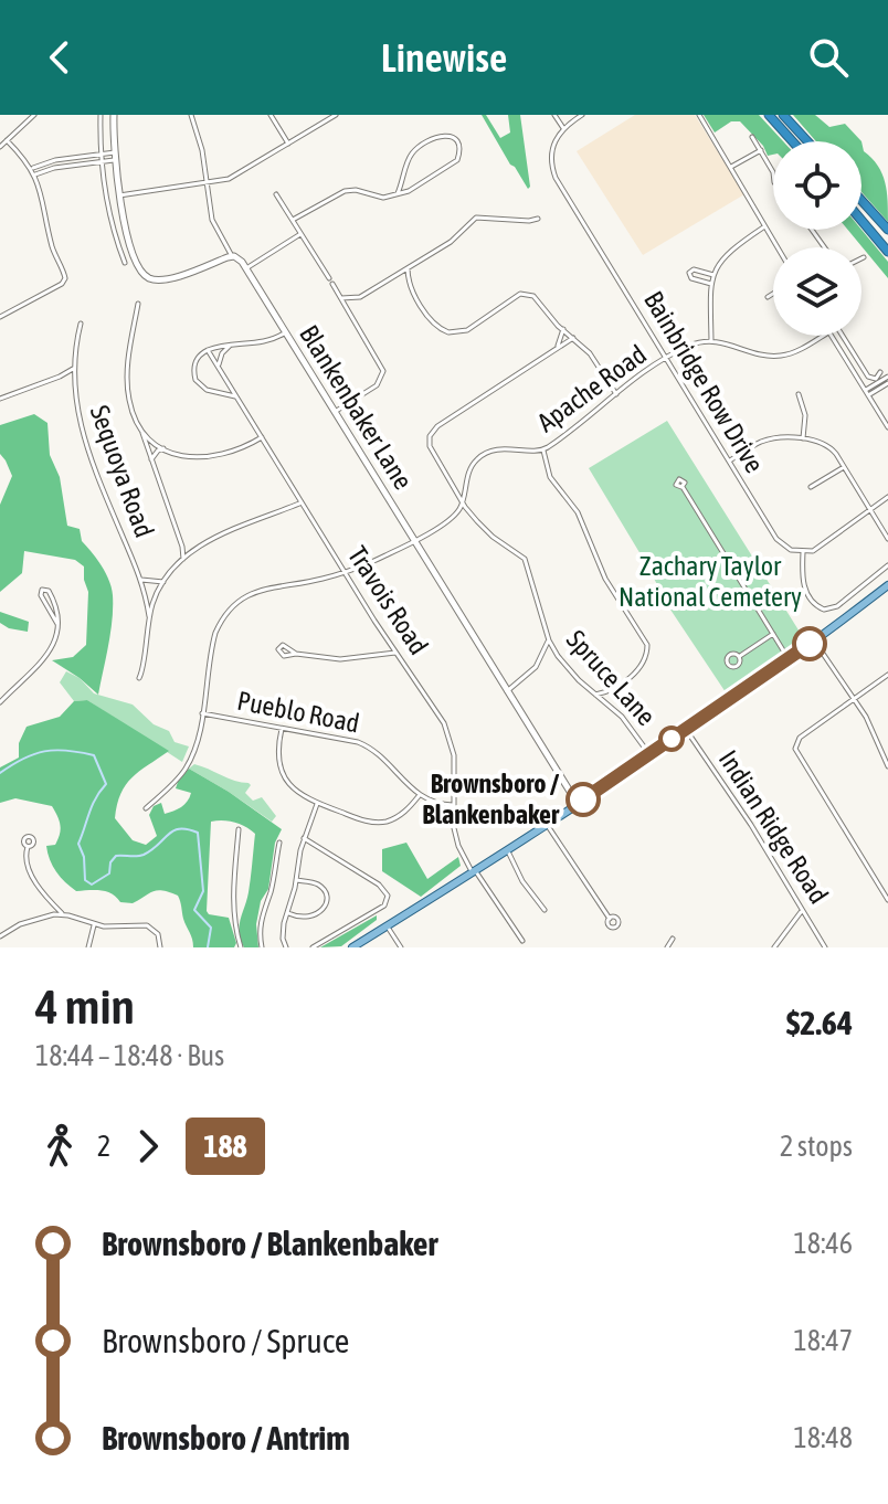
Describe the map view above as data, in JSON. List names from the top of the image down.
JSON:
{
  "streets": {
    "street": [
      "Bainbridge Row Drive",
      "Apache Road",
      "Blankenbaker Lane",
      "Sequoya Road",
      "Travois Road",
      "Spruce Lane",
      "Pueblo Road",
      "Indian Ridge Road"
    ]
  },
  "crossings": [
    ["Bainbridge Row Drive", "Apache Road"],
    ["Apache Road", "Blankenbaker Lane"],
    ["Apache Road", "Travois Road"],
    ["Apache Road", "Spruce Lane"],
    ["Apache Road", "Pueblo Road"]
  ],
  "parks": ["Zachary Taylor National Cemetery"],
  "places": ["Brownsboro / Blankenbaker"],
  "lines": ["bus line 188"],
  "page": {
    "header": "Linewise",
    "heading": ["4 min", "18:44 – 18:48 · Bus", "$2.64"],
    "legs": ["2", "188", "2 stops"],
    "list": [
      {
        "name": "Brownsboro / Blankenbaker",
        "value": "18:46"
      },
      {
        "name": "Brownsboro / Spruce",
        "value": "18:47"
      },
      {
        "name": "Brownsboro / Antrim",
        "value": "18:48"
      }
    ]
  }
}
